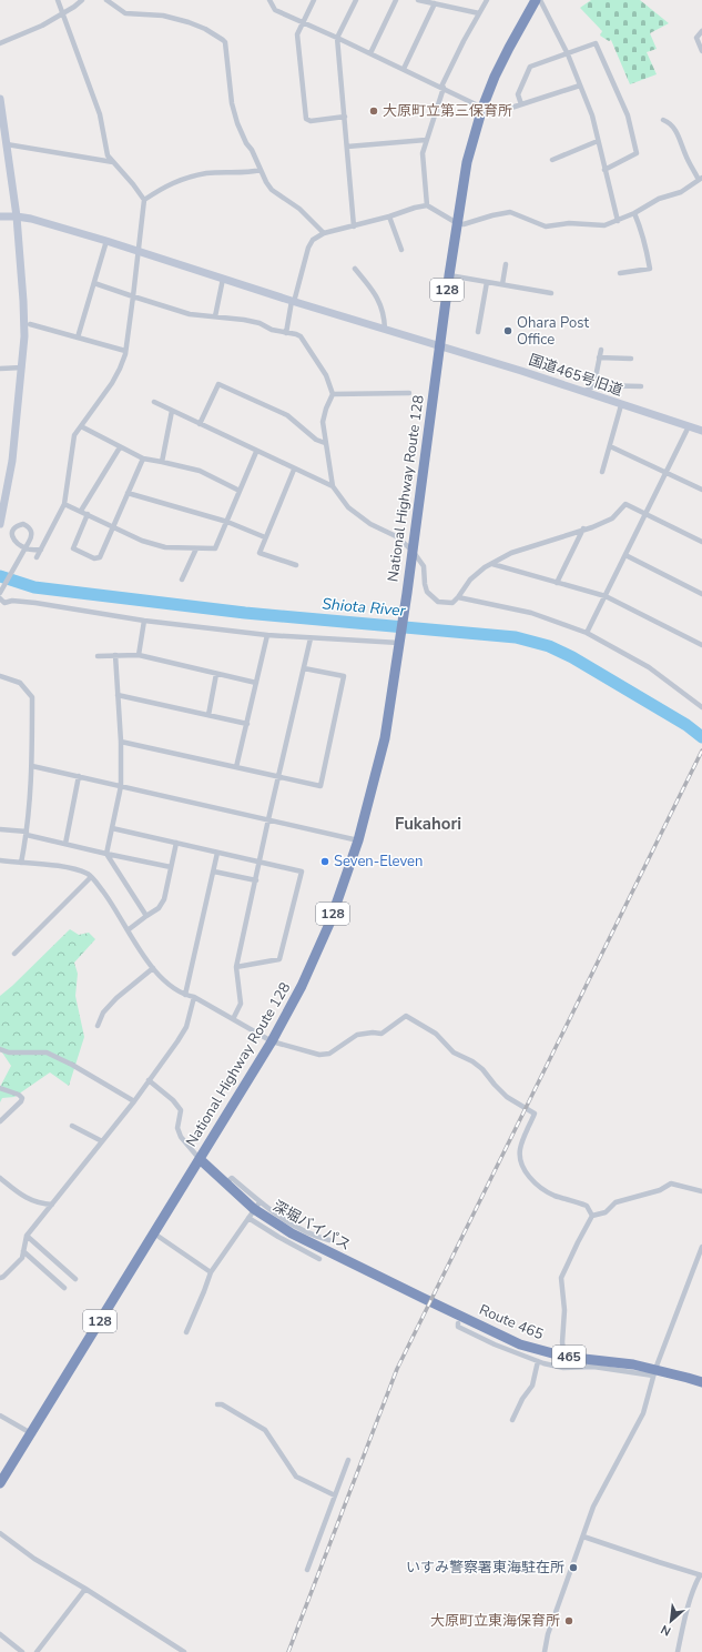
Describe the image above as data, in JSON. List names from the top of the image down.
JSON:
{
  "streets": {
    "highway": [
      "128",
      "National Highway Route 128",
      "深堀バイパス",
      "Route 465",
      "465"
    ],
    "street": ["国道465号旧道"]
  },
  "crossings": [
    ["国道465号旧道", "National Highway Route 128"],
    ["National Highway Route 128", "深堀バイパス"],
    ["深堀バイパス", "Route 465"]
  ],
  "districts": ["Fukahori"],
  "water": ["Shiota River"],
  "places": [
    "大原町立第三保育所",
    "Ohara Post Office",
    "Seven-Eleven",
    "いすみ警察署東海駐在所",
    "大原町立東海保育所"
  ],
  "north": "bottom left"
}
